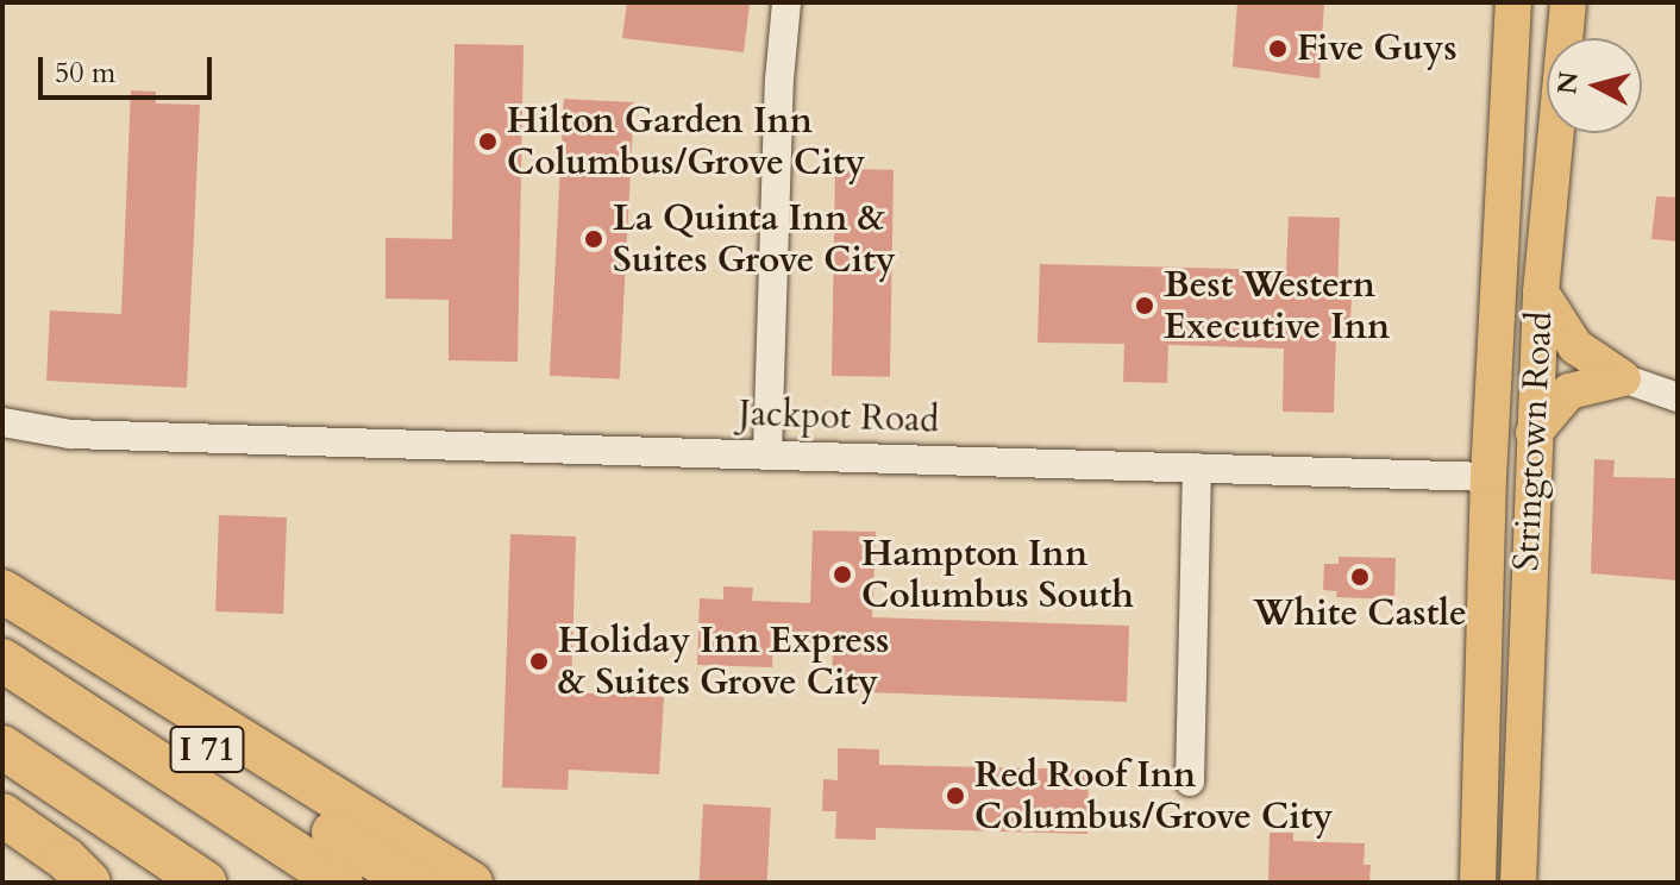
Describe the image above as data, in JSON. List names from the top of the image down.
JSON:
{
  "streets": {
    "highway": ["I 71"],
    "main road": ["Stringtown Road"],
    "street": ["Jackpot Road"]
  },
  "crossings": [
    ["Jackpot Road", "Stringtown Road"]
  ],
  "places": [
    "Five Guys",
    "Hilton Garden Inn Columbus/Grove City",
    "La Quinta Inn & Suites Grove City",
    "Best Western Executive Inn",
    "Hampton Inn Columbus South",
    "White Castle",
    "Holiday Inn Express & Suites Grove City",
    "Red Roof Inn Columbus/Grove City"
  ],
  "scale_bar": "50 m",
  "north": "left"
}
